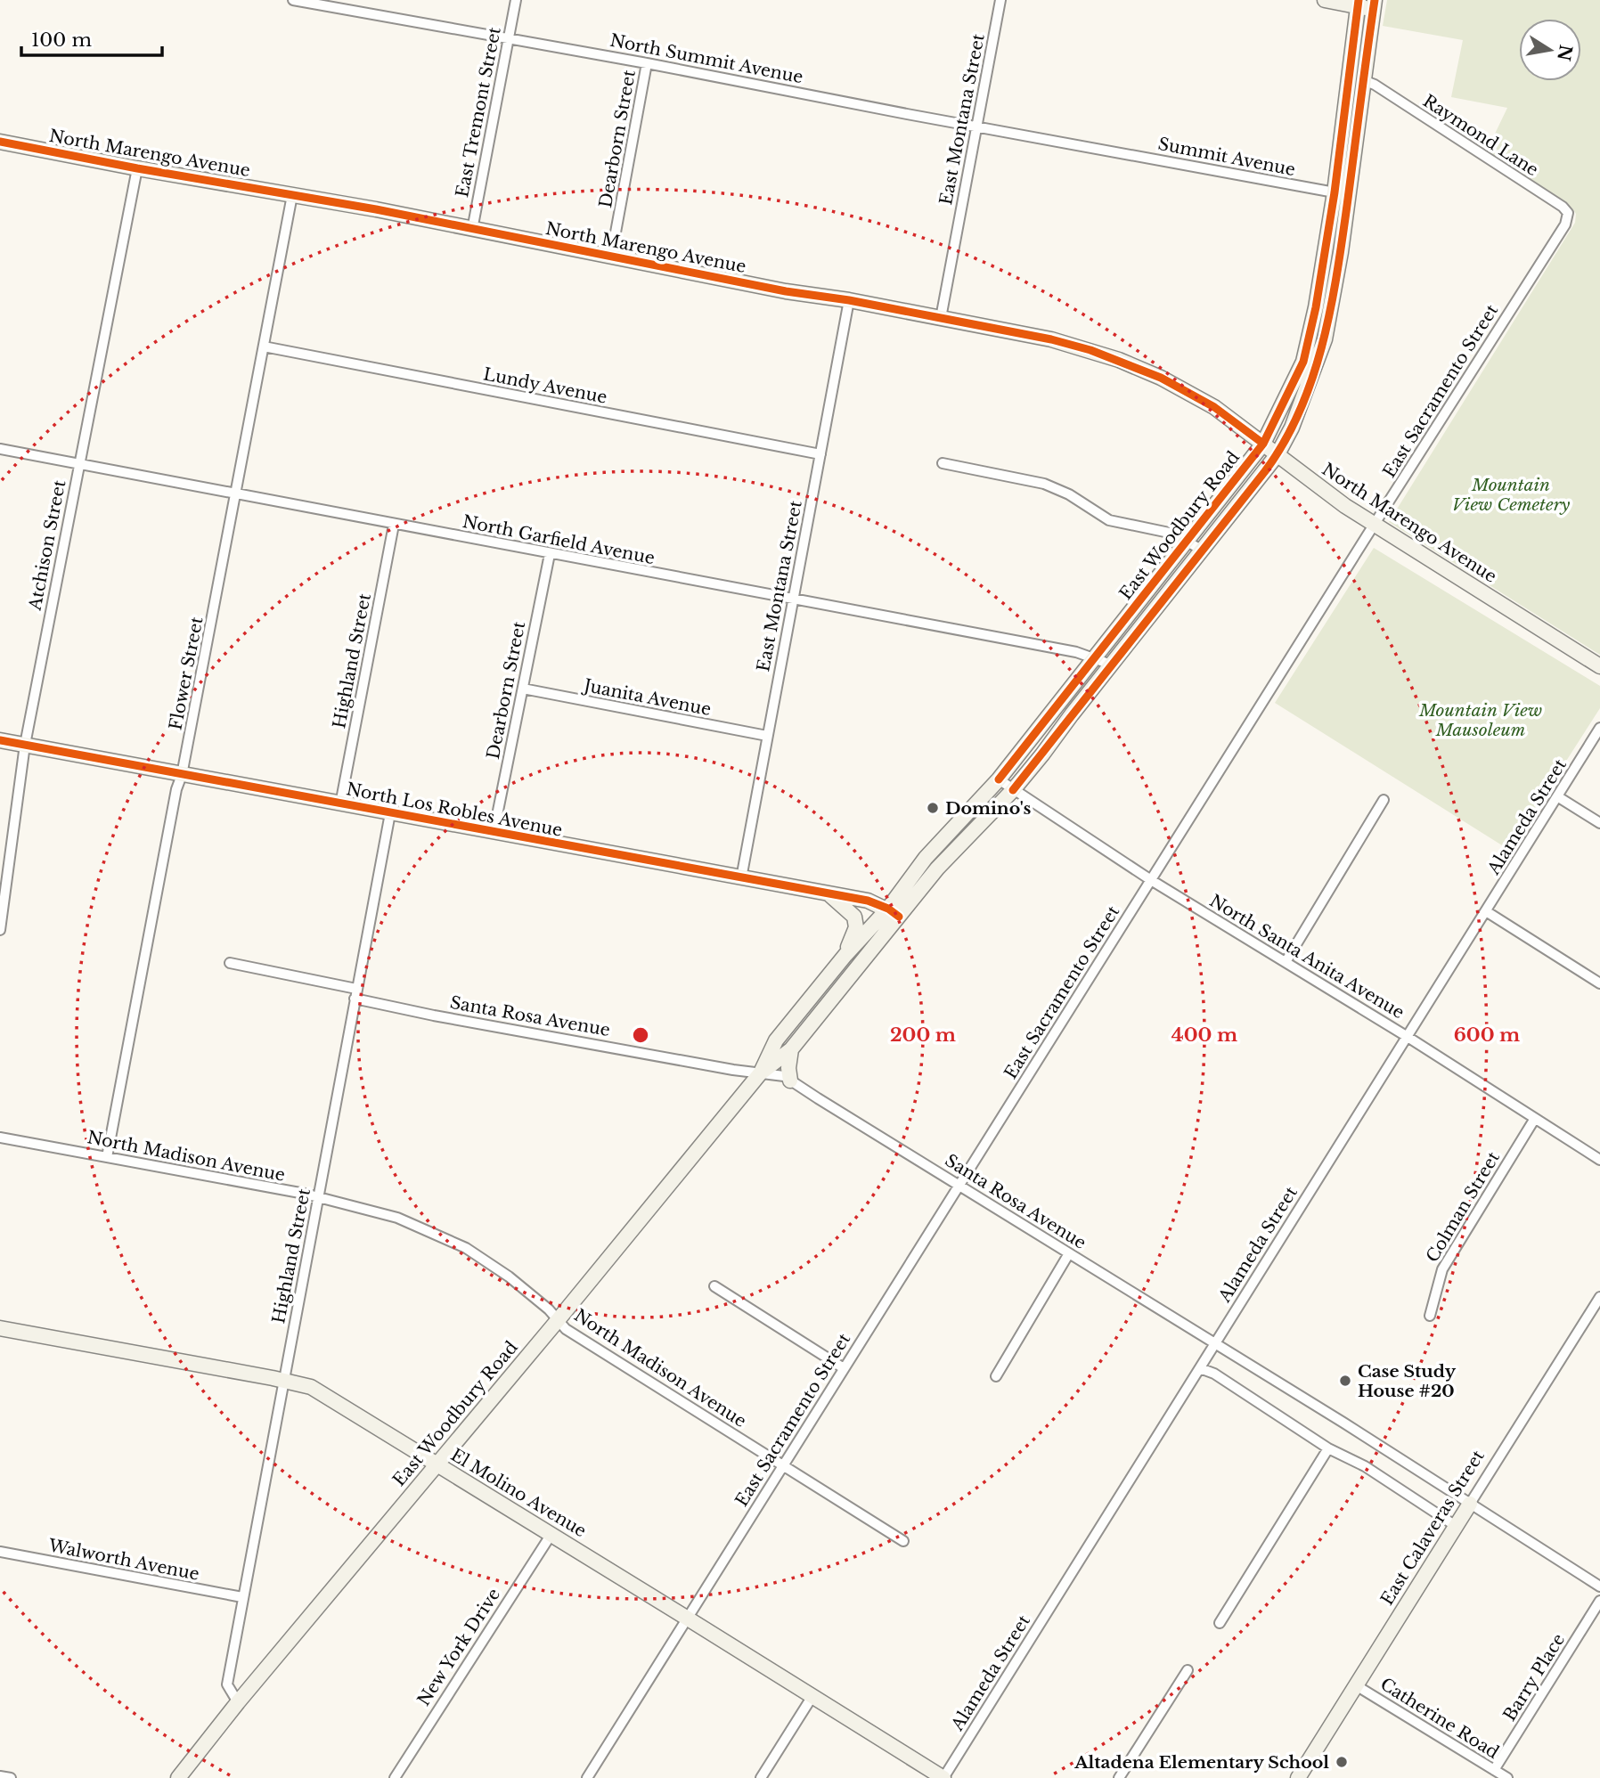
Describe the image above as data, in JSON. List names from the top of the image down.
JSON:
{
  "streets": {
    "street": [
      "North Summit Avenue",
      "East Tremont Street",
      "East Montana Street",
      "Raymond Lane",
      "Dearborn Street",
      "North Marengo Avenue",
      "Summit Avenue",
      "Lundy Avenue",
      "East Sacramento Street",
      "East Woodbury Road",
      "North Garfield Avenue",
      "Atchison Street",
      "Highland Street",
      "Flower Street",
      "Juanita Avenue",
      "North Los Robles Avenue",
      "Alameda Street",
      "North Santa Anita Avenue",
      "Santa Rosa Avenue",
      "North Madison Avenue",
      "Colman Street",
      "El Molino Avenue",
      "East Calaveras Street",
      "Walworth Avenue",
      "New York Drive",
      "Barry Place",
      "Catherine Road"
    ]
  },
  "crossings": [
    ["North Summit Avenue", "East Tremont Street"],
    ["North Summit Avenue", "East Montana Street"],
    ["North Summit Avenue", "Dearborn Street"],
    ["North Summit Avenue", "Summit Avenue"],
    ["East Tremont Street", "North Marengo Avenue"],
    ["East Montana Street", "North Marengo Avenue"],
    ["East Montana Street", "Lundy Avenue"],
    ["East Montana Street", "North Garfield Avenue"],
    ["East Montana Street", "Juanita Avenue"],
    ["East Montana Street", "North Los Robles Avenue"],
    ["Raymond Lane", "East Sacramento Street"],
    ["Raymond Lane", "East Woodbury Road"],
    ["Dearborn Street", "North Marengo Avenue"],
    ["Dearborn Street", "North Garfield Avenue"],
    ["Dearborn Street", "Juanita Avenue"],
    ["Dearborn Street", "North Los Robles Avenue"],
    ["North Marengo Avenue", "East Sacramento Street"],
    ["North Marengo Avenue", "East Woodbury Road"],
    ["North Marengo Avenue", "Atchison Street"],
    ["North Marengo Avenue", "Flower Street"],
    ["Summit Avenue", "East Woodbury Road"],
    ["Lundy Avenue", "Flower Street"],
    ["East Sacramento Street", "North Santa Anita Avenue"],
    ["East Sacramento Street", "Santa Rosa Avenue"],
    ["East Sacramento Street", "North Madison Avenue"],
    ["East Sacramento Street", "El Molino Avenue"],
    ["East Woodbury Road", "North Garfield Avenue"],
    ["East Woodbury Road", "Highland Street"],
    ["East Woodbury Road", "North Los Robles Avenue"],
    ["East Woodbury Road", "North Santa Anita Avenue"],
    ["East Woodbury Road", "Santa Rosa Avenue"],
    ["East Woodbury Road", "North Madison Avenue"],
    ["East Woodbury Road", "El Molino Avenue"],
    ["North Garfield Avenue", "Atchison Street"],
    ["North Garfield Avenue", "Highland Street"],
    ["North Garfield Avenue", "Flower Street"],
    ["Atchison Street", "North Los Robles Avenue"],
    ["Highland Street", "North Los Robles Avenue"],
    ["Highland Street", "Santa Rosa Avenue"],
    ["Highland Street", "North Madison Avenue"],
    ["Highland Street", "El Molino Avenue"],
    ["Highland Street", "Walworth Avenue"],
    ["Flower Street", "North Los Robles Avenue"],
    ["Flower Street", "North Madison Avenue"],
    ["Alameda Street", "North Santa Anita Avenue"],
    ["Alameda Street", "Santa Rosa Avenue"],
    ["Alameda Street", "El Molino Avenue"],
    ["North Santa Anita Avenue", "Colman Street"],
    ["Santa Rosa Avenue", "East Calaveras Street"],
    ["El Molino Avenue", "New York Drive"],
    ["East Calaveras Street", "Catherine Road"],
    ["Barry Place", "Catherine Road"]
  ],
  "parks": ["Mountain View Cemetery", "Mountain View Mausoleum"],
  "places": ["Domino's", "Case Study House #20", "Altadena Elementary School"],
  "scale_bar": "100 m",
  "north": "right",
  "rings": ["200 m", "400 m", "600 m"]
}
